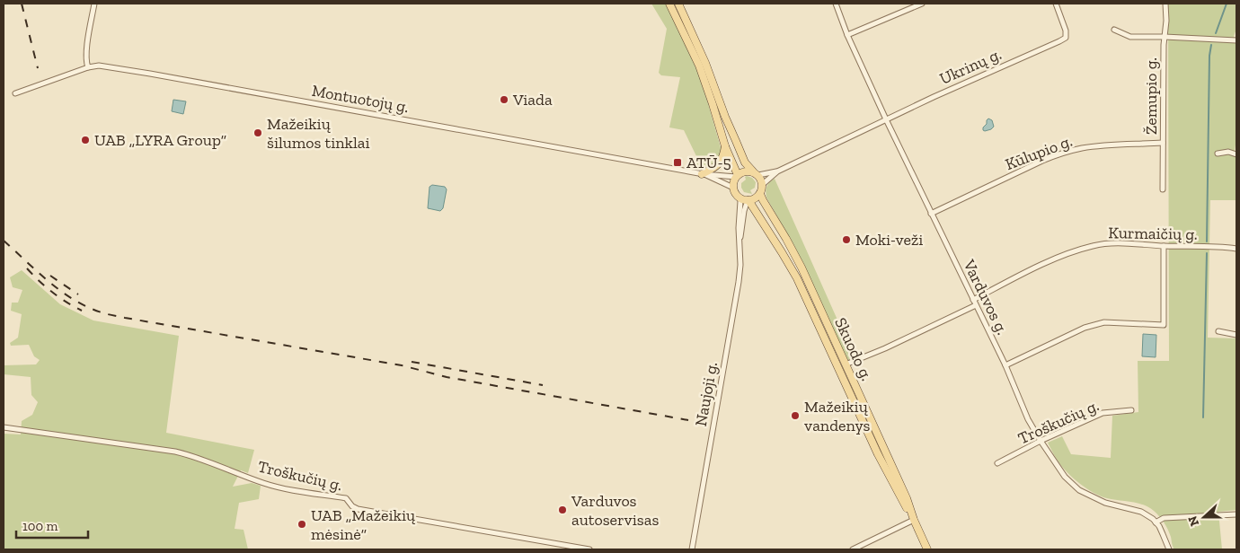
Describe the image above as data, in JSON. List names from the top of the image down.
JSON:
{
  "streets": {
    "main road": ["Skuodo g."],
    "street": [
      "Ukrinų g.",
      "Žemupio g.",
      "Montuotojų g.",
      "Kūlupio g.",
      "Kurmaičių g.",
      "Varduvos g.",
      "Naujoji g.",
      "Troškučių g."
    ]
  },
  "crossings": [
    ["Ukrinų g.", "Varduvos g."],
    ["Žemupio g.", "Kūlupio g."],
    ["Montuotojų g.", "Skuodo g."],
    ["Montuotojų g.", "Naujoji g."],
    ["Kūlupio g.", "Varduvos g."],
    ["Kurmaičių g.", "Varduvos g."],
    ["Varduvos g.", "Troškučių g."],
    ["Skuodo g.", "Naujoji g."]
  ],
  "places": {
    "other": [
      "Viada",
      "Mažeikių šilumos tinklai",
      "UAB „LYRA Group“",
      "Moki-veži",
      "Mažeikių vandenys",
      "Varduvos autoservisas",
      "UAB „Mažeikių mėsinė“"
    ],
    "transit": ["ATŪ-5"]
  },
  "scale_bar": "100 m",
  "north": "left"
}
